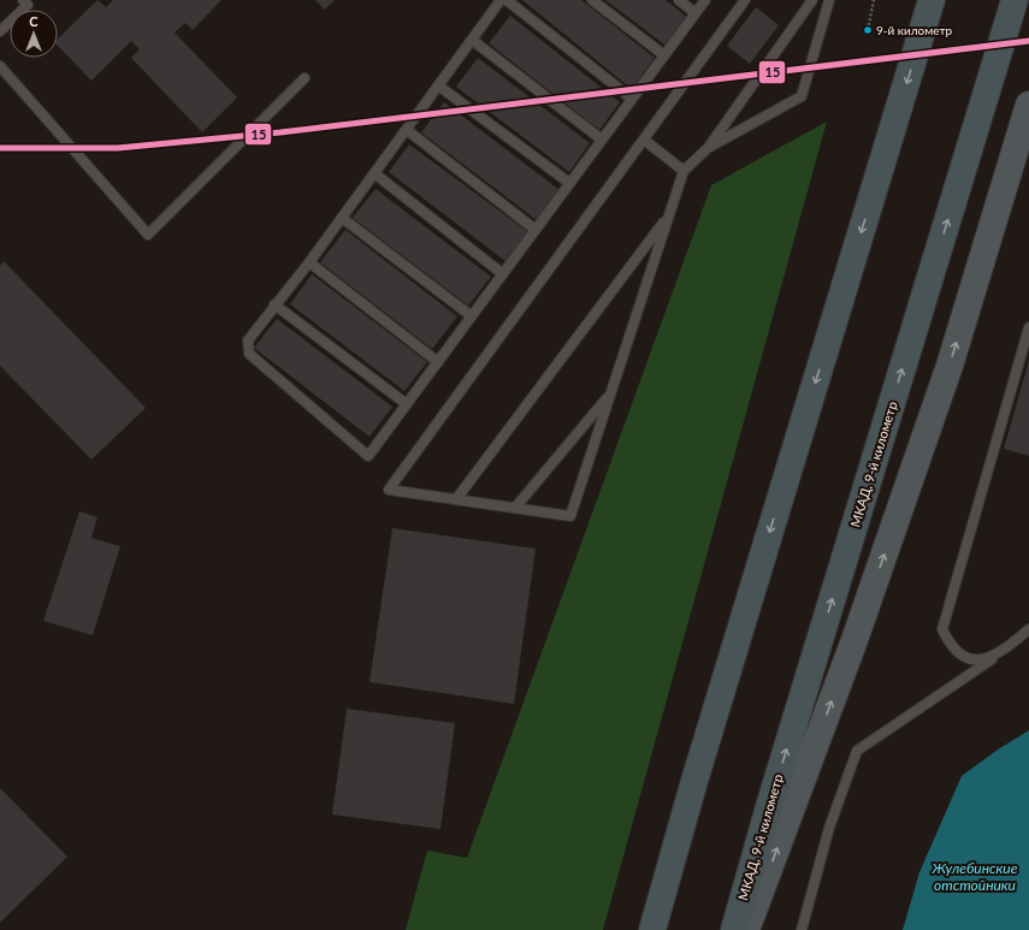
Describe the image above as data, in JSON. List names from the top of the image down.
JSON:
{
  "streets": {
    "highway": ["МКАД, 9-й километр"]
  },
  "water": ["Жулебинские отстойники"],
  "places": ["9-й километр"],
  "lines": ["transit line 15"],
  "north": "top"
}
